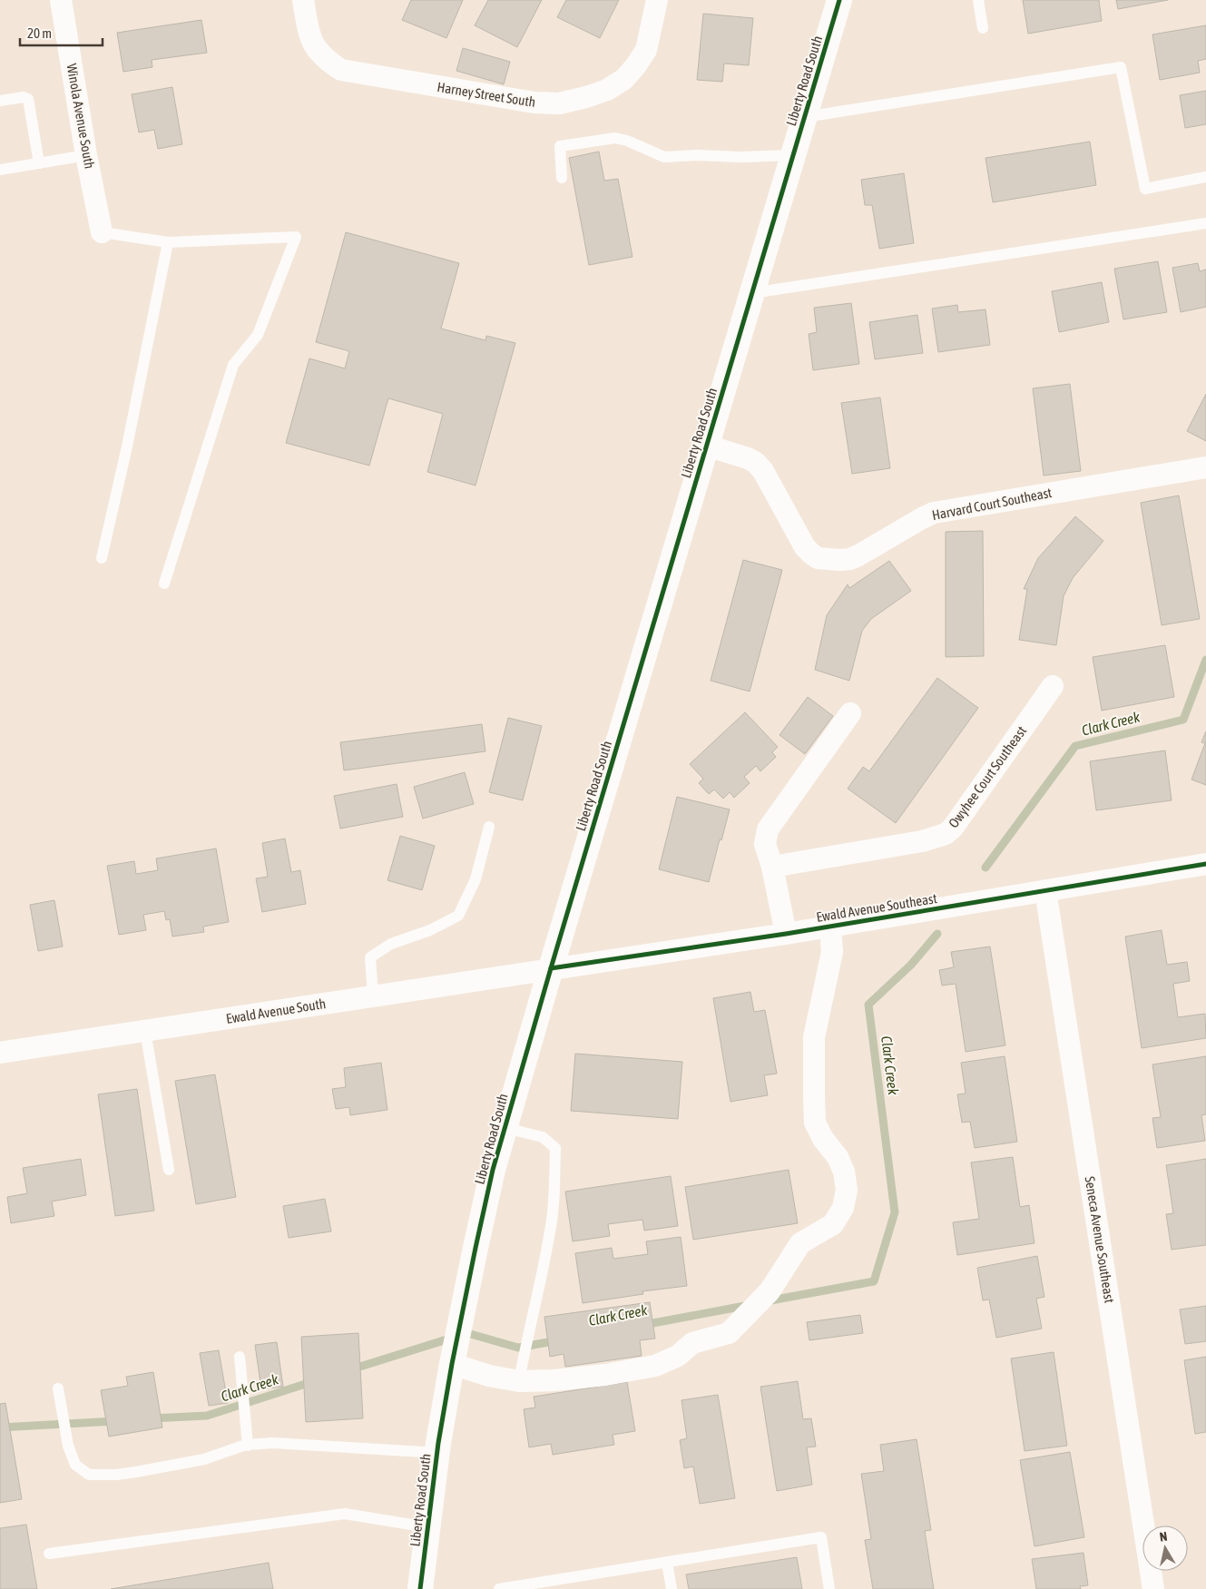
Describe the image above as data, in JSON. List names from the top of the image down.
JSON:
{
  "streets": {
    "main road": ["Liberty Road South"],
    "street": [
      "Harney Street South",
      "Winola Avenue South",
      "Harvard Court Southeast",
      "Owyhee Court Southeast",
      "Ewald Avenue Southeast",
      "Ewald Avenue South",
      "Seneca Avenue Southeast"
    ]
  },
  "crossings": [
    ["Liberty Road South", "Harvard Court Southeast"],
    ["Liberty Road South", "Ewald Avenue Southeast"],
    ["Liberty Road South", "Ewald Avenue South"],
    ["Ewald Avenue Southeast", "Ewald Avenue South"],
    ["Ewald Avenue Southeast", "Seneca Avenue Southeast"]
  ],
  "water": ["Clark Creek"],
  "scale_bar": "20 m",
  "north": "top"
}
